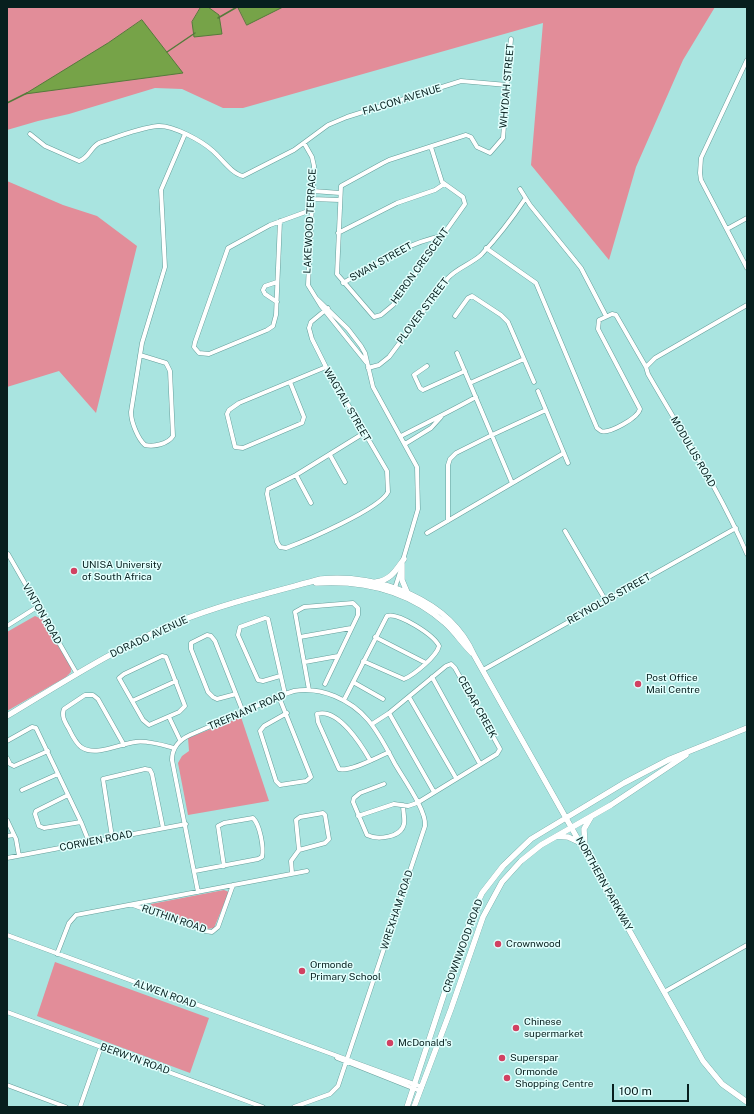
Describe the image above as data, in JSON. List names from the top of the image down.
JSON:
{
  "streets": {
    "main road": ["DORADO AVENUE", "NORTHERN PARKWAY", "CROWNWOOD ROAD"],
    "street": [
      "WHYDAH STREET",
      "FALCON AVENUE",
      "LAKEWOOD TERRACE",
      "SWAN STREET",
      "HERON CRESCENT",
      "PLOVER STREET",
      "WAGTAIL STREET",
      "MODULUS ROAD",
      "REYNOLDS STREET",
      "VINTON ROAD",
      "CEDAR CREEK",
      "TREFNANT ROAD",
      "CORWEN ROAD",
      "WREXHAM ROAD",
      "RUTHIN ROAD",
      "ALWEN ROAD",
      "BERWYN ROAD"
    ]
  },
  "crossings": [
    ["WHYDAH STREET", "FALCON AVENUE"],
    ["FALCON AVENUE", "LAKEWOOD TERRACE"],
    ["LAKEWOOD TERRACE", "PLOVER STREET"],
    ["LAKEWOOD TERRACE", "WAGTAIL STREET"],
    ["LAKEWOOD TERRACE", "DORADO AVENUE"],
    ["LAKEWOOD TERRACE", "NORTHERN PARKWAY"],
    ["SWAN STREET", "HERON CRESCENT"],
    ["MODULUS ROAD", "REYNOLDS STREET"],
    ["REYNOLDS STREET", "NORTHERN PARKWAY"],
    ["VINTON ROAD", "DORADO AVENUE"],
    ["DORADO AVENUE", "NORTHERN PARKWAY"],
    ["CEDAR CREEK", "TREFNANT ROAD"],
    ["CEDAR CREEK", "WREXHAM ROAD"],
    ["TREFNANT ROAD", "WREXHAM ROAD"],
    ["NORTHERN PARKWAY", "CROWNWOOD ROAD"],
    ["WREXHAM ROAD", "ALWEN ROAD"],
    ["RUTHIN ROAD", "ALWEN ROAD"],
    ["CROWNWOOD ROAD", "ALWEN ROAD"]
  ],
  "places": [
    "UNISA University of South Africa",
    "Post Office Mail Centre",
    "Crownwood",
    "Ormonde Primary School",
    "Chinese supermarket",
    "McDonald's",
    "Superspar",
    "Ormonde Shopping Centre"
  ],
  "scale_bar": "100 m"
}
